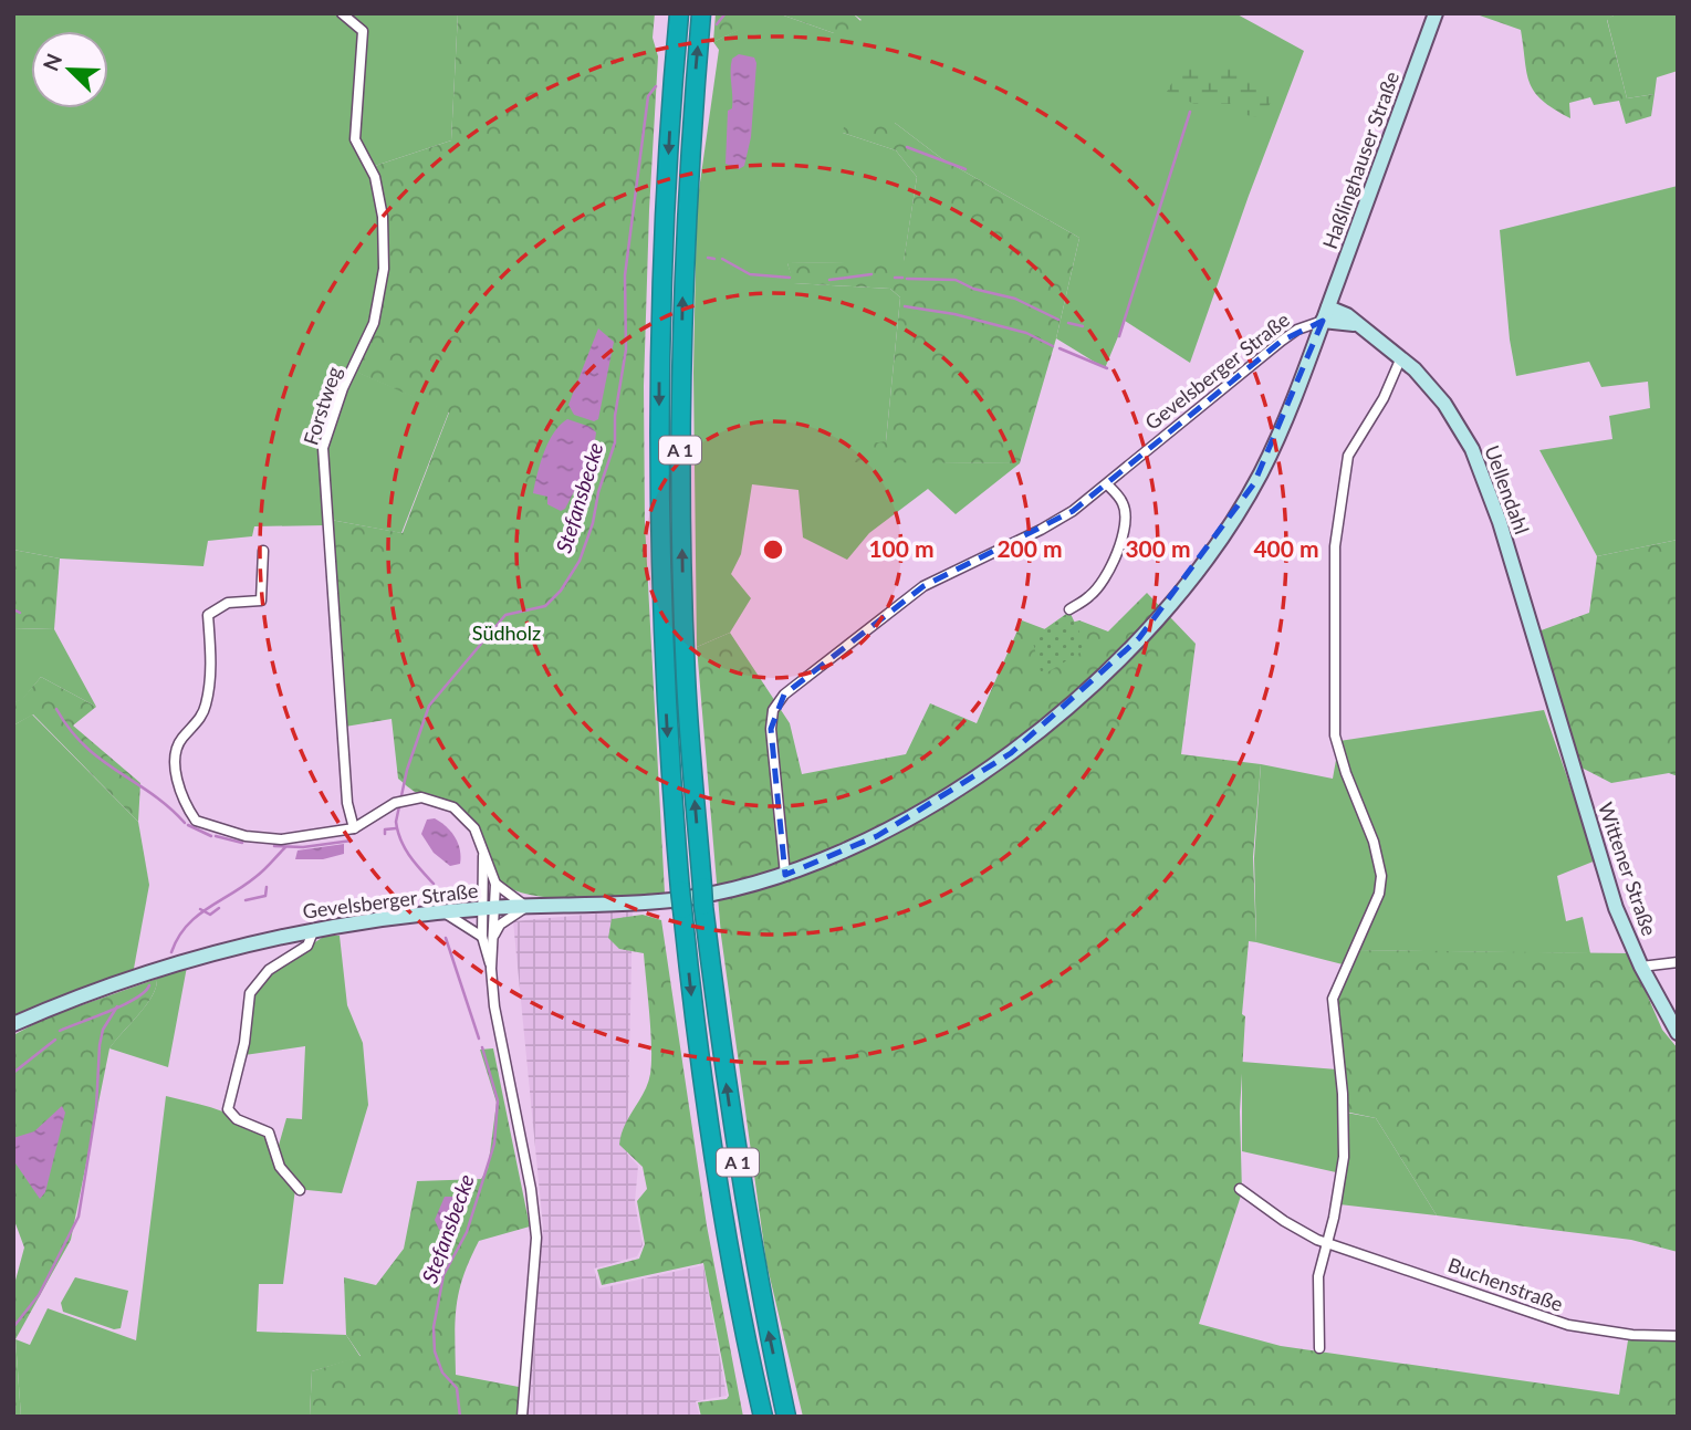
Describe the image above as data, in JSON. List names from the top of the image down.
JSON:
{
  "streets": {
    "highway": ["A 1"],
    "main road": [
      "Haßlinghauser Straße",
      "Gevelsberger Straße",
      "Uellendahl",
      "Wittener Straße"
    ],
    "street": ["Forstweg", "Buchenstraße"]
  },
  "crossings": [
    ["Haßlinghauser Straße", "Gevelsberger Straße"],
    ["Haßlinghauser Straße", "Uellendahl"],
    ["Gevelsberger Straße", "Uellendahl"],
    ["Uellendahl", "Wittener Straße"]
  ],
  "water": ["Stefansbecke"],
  "parks": ["Südholz"],
  "north": "top left",
  "rings": [
    "100 m",
    "200 m",
    "300 m",
    "400 m"
  ]
}
